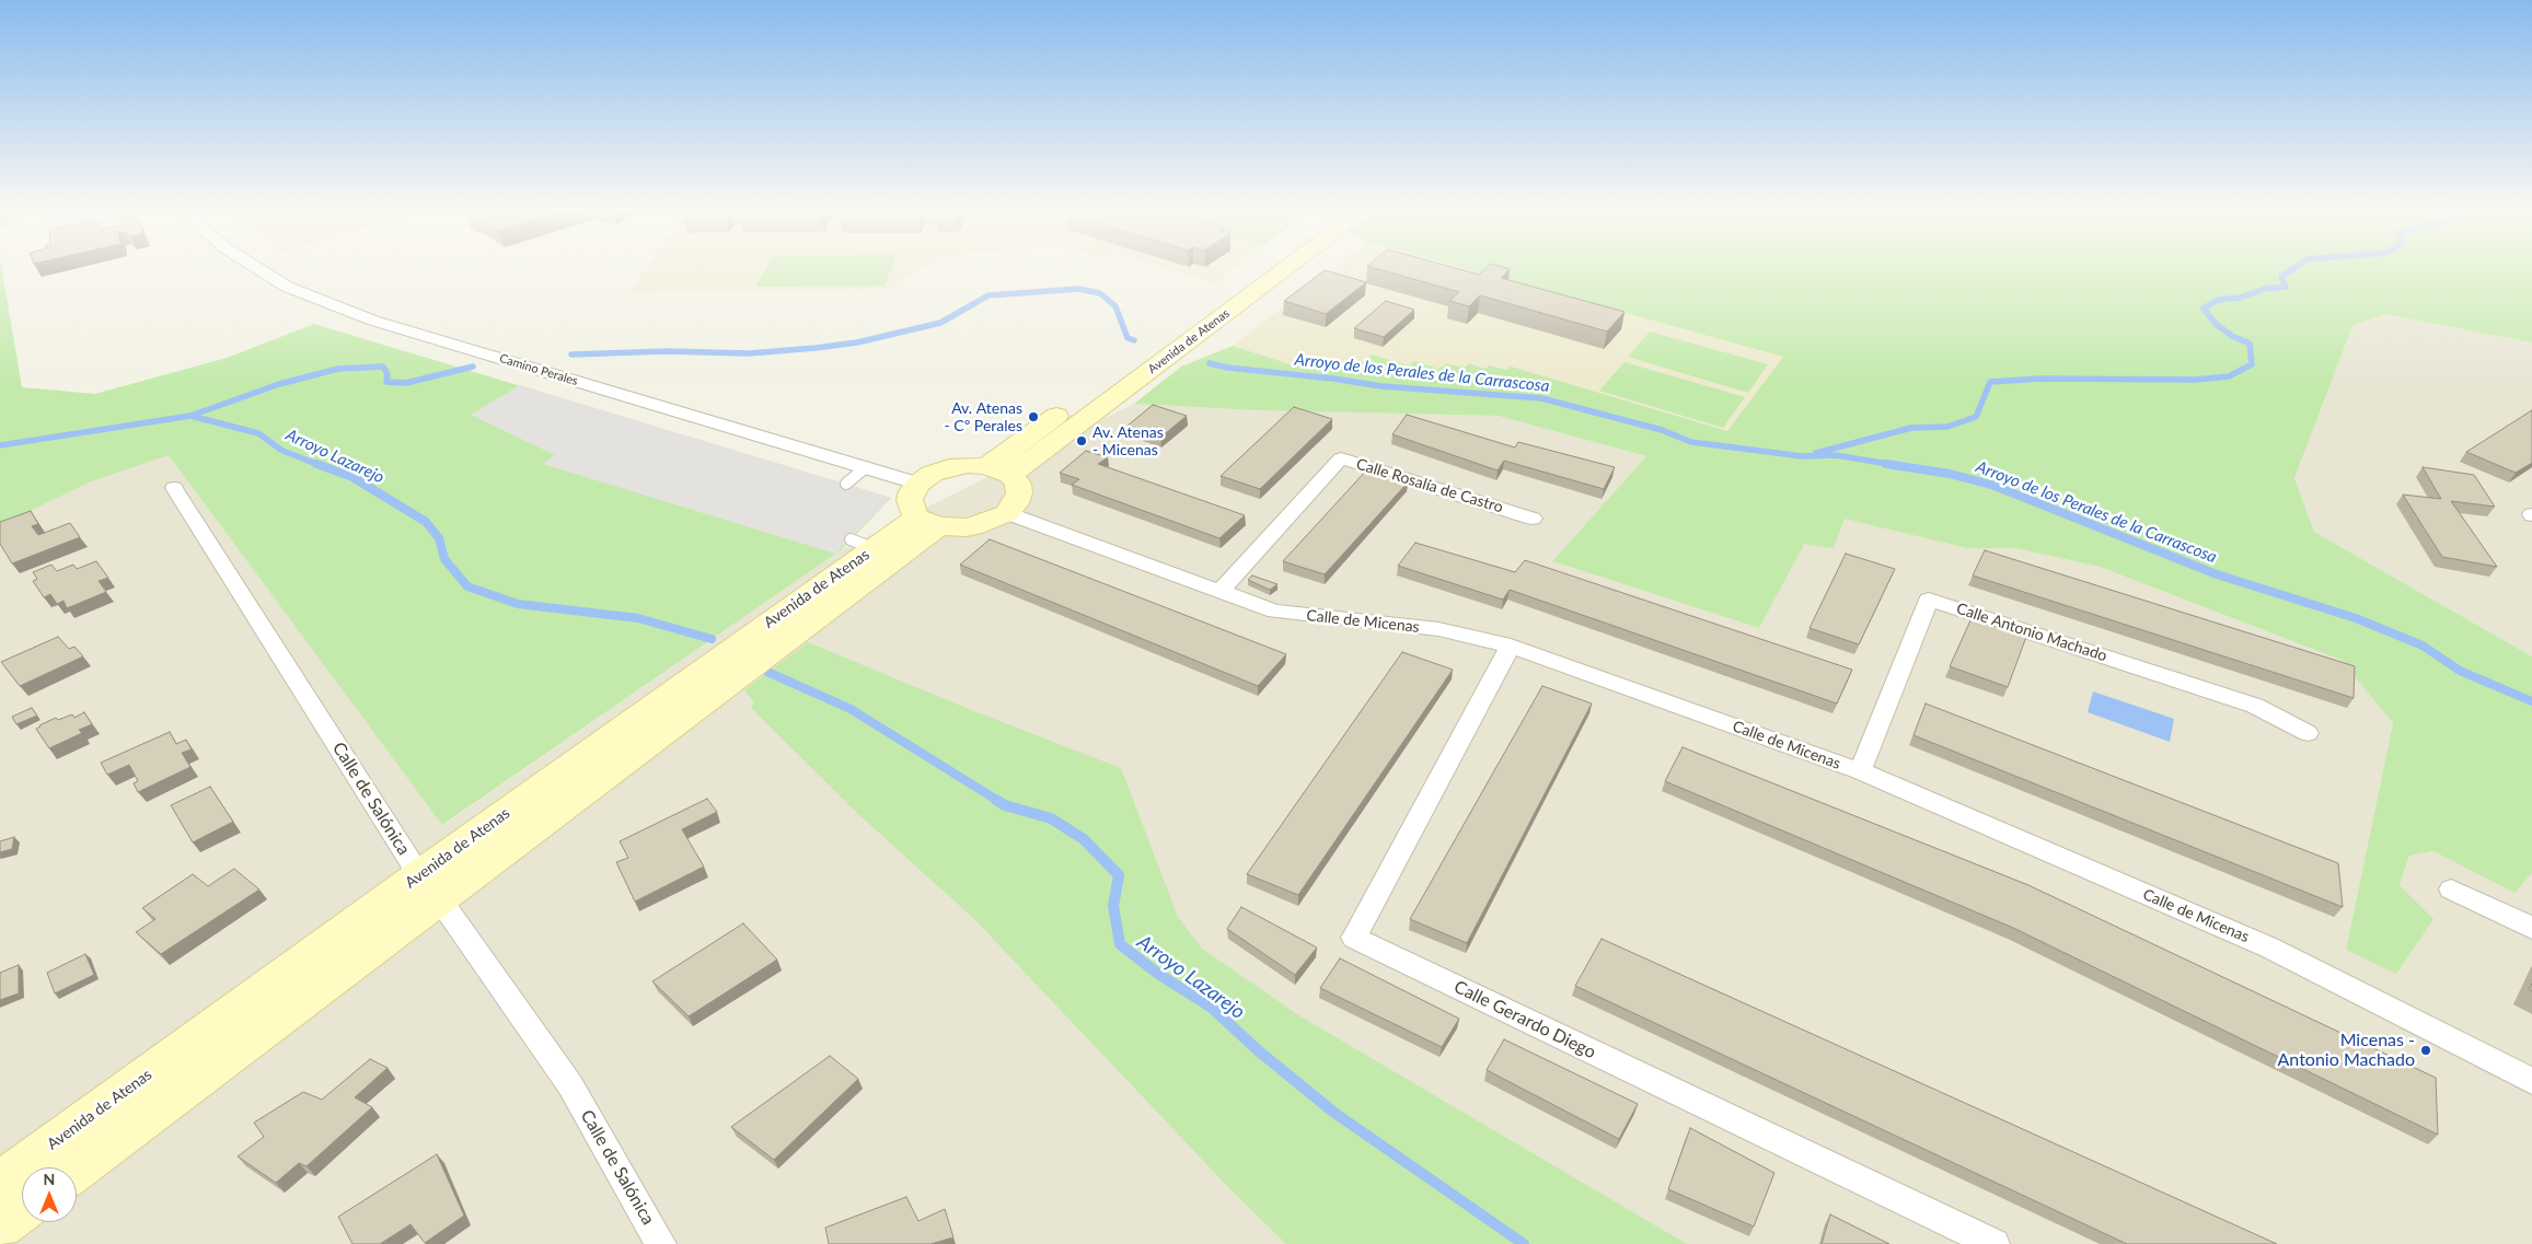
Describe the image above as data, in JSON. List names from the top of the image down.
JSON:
{
  "streets": {
    "main road": ["Avenida de Atenas"],
    "street": [
      "Camino Perales",
      "Calle Rosalía de Castro",
      "Calle de Micenas",
      "Calle Antonio Machado",
      "Calle de Salónica",
      "Calle Gerardo Diego"
    ]
  },
  "crossings": [
    ["Avenida de Atenas", "Camino Perales"],
    ["Avenida de Atenas", "Calle de Micenas"],
    ["Avenida de Atenas", "Calle de Salónica"],
    ["Camino Perales", "Calle de Micenas"],
    ["Calle Rosalía de Castro", "Calle de Micenas"],
    ["Calle de Micenas", "Calle Antonio Machado"],
    ["Calle de Micenas", "Calle Gerardo Diego"]
  ],
  "water": ["Arroyo de los Perales de la Carrascosa", "Arroyo Lazarejo"],
  "places": ["Av. Atenas - Cº Perales", "Av. Atenas - Micenas", "Micenas - Antonio Machado"],
  "north": "top"
}
